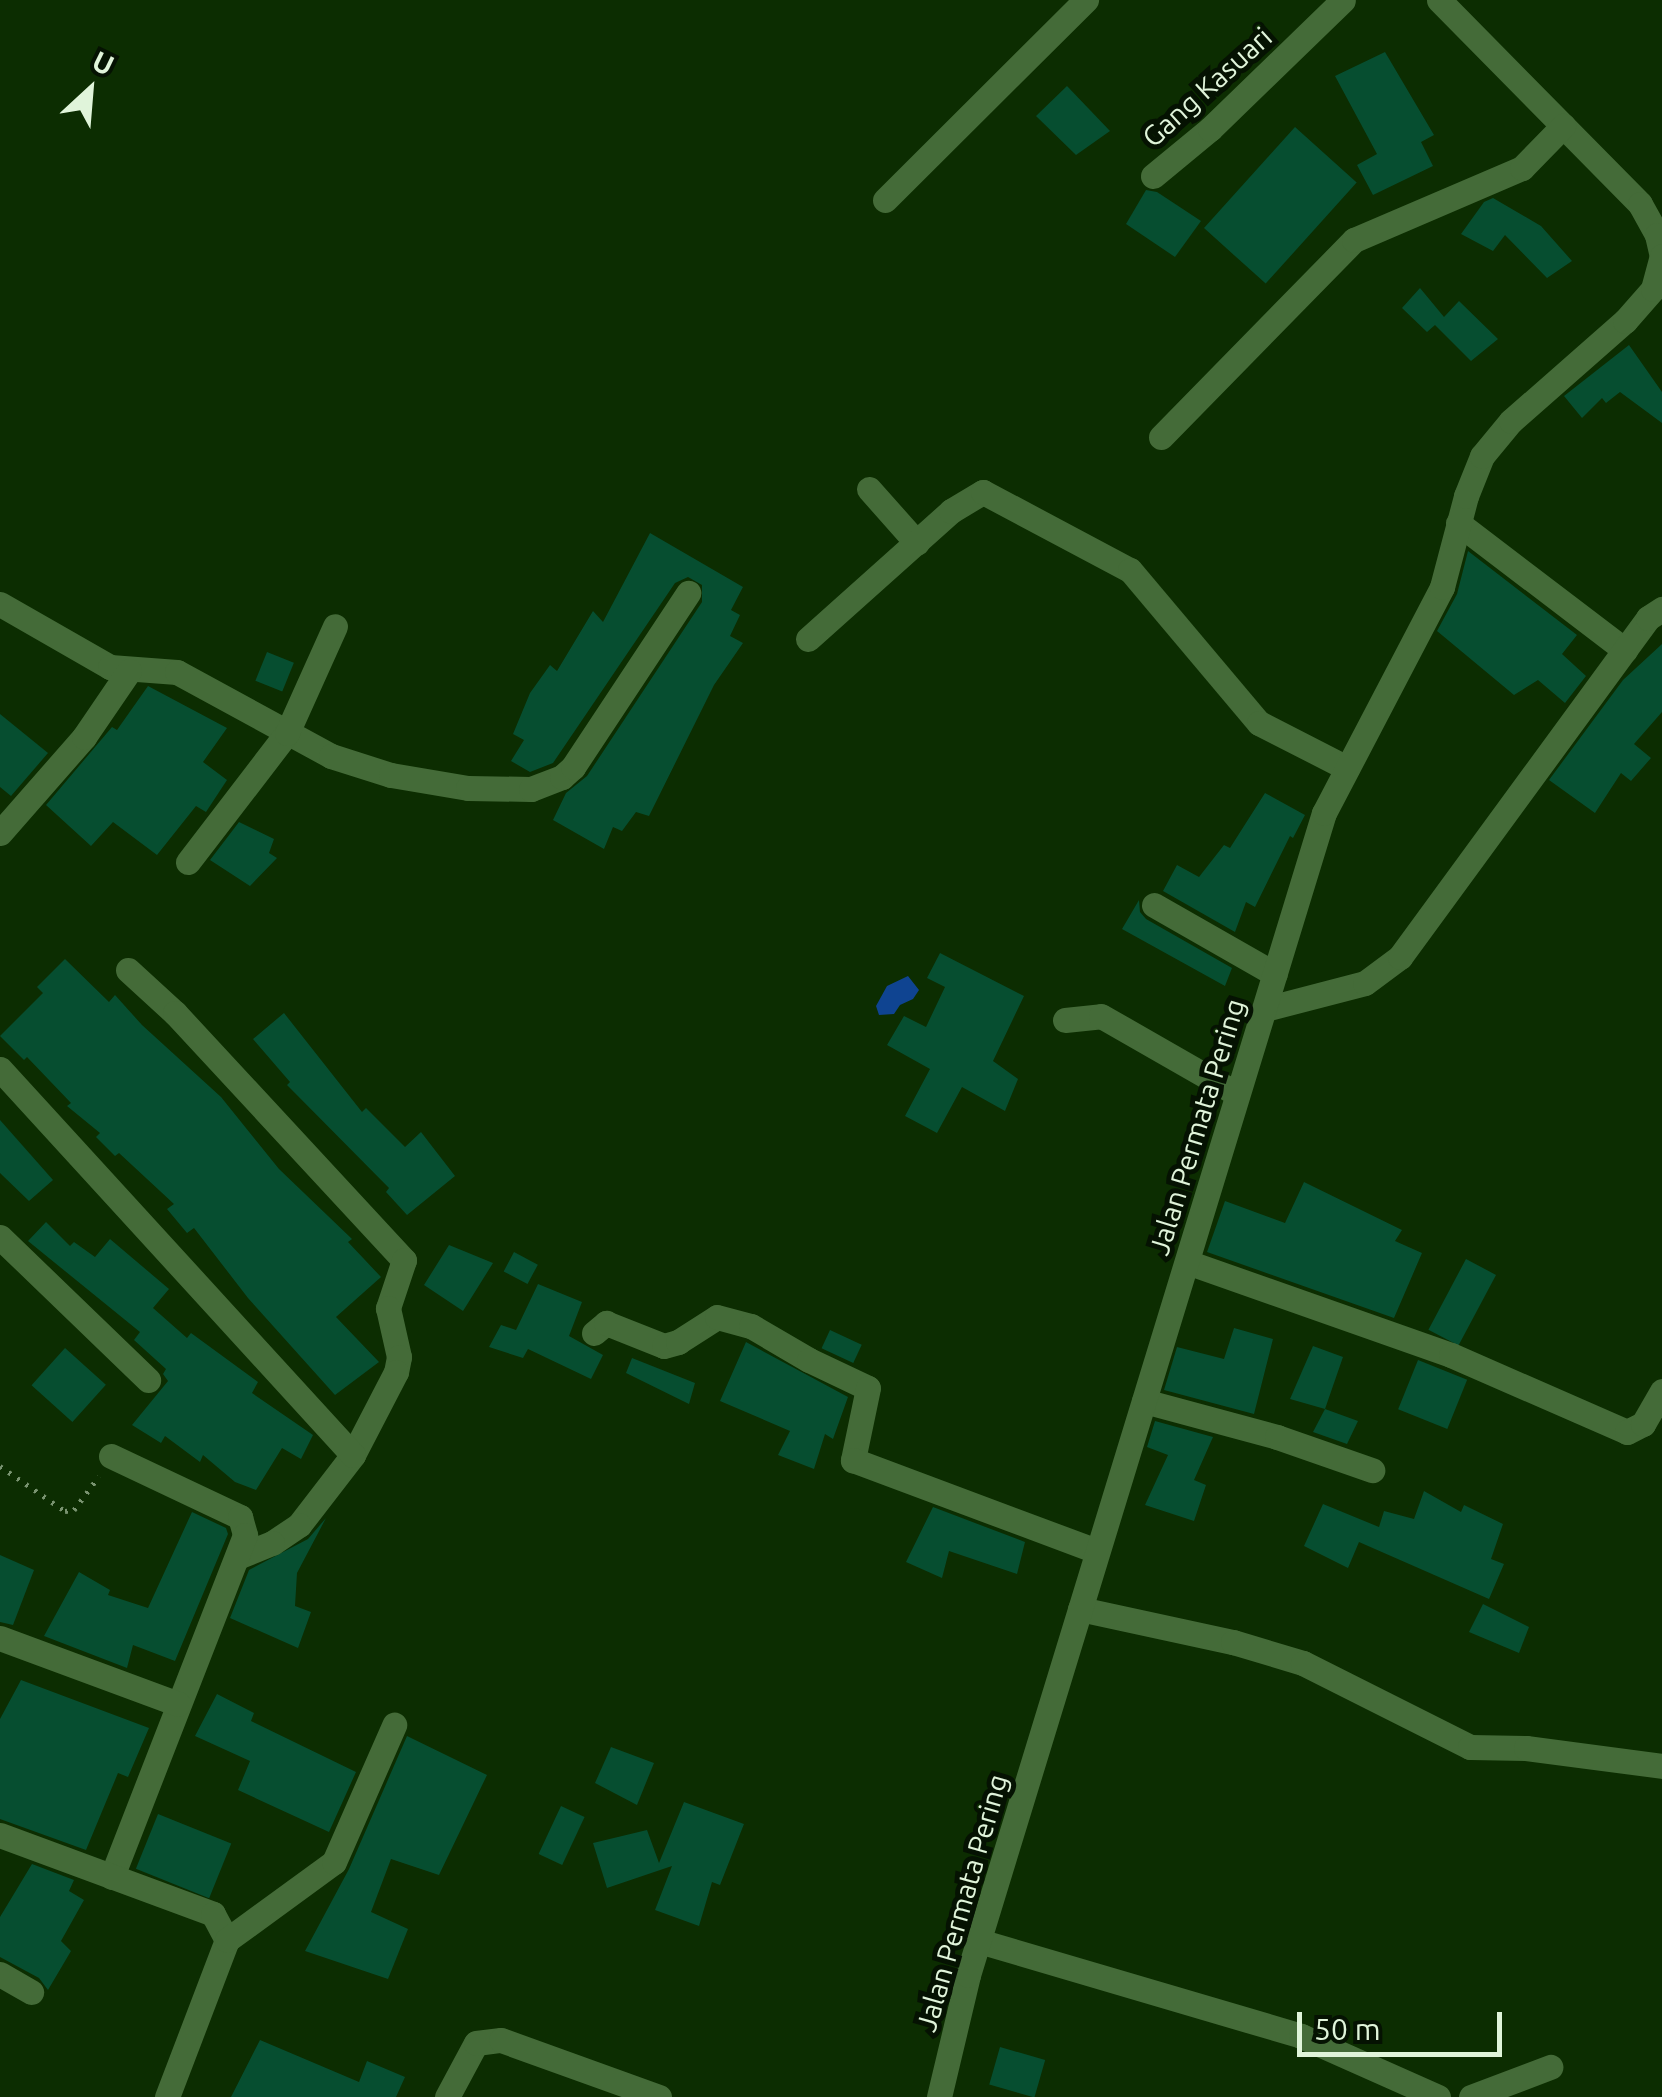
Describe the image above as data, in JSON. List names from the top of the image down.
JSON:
{
  "streets": {
    "street": ["Gang Kasuari", "Jalan Permata Pering"]
  },
  "scale_bar": "50 m",
  "north": "top right"
}
